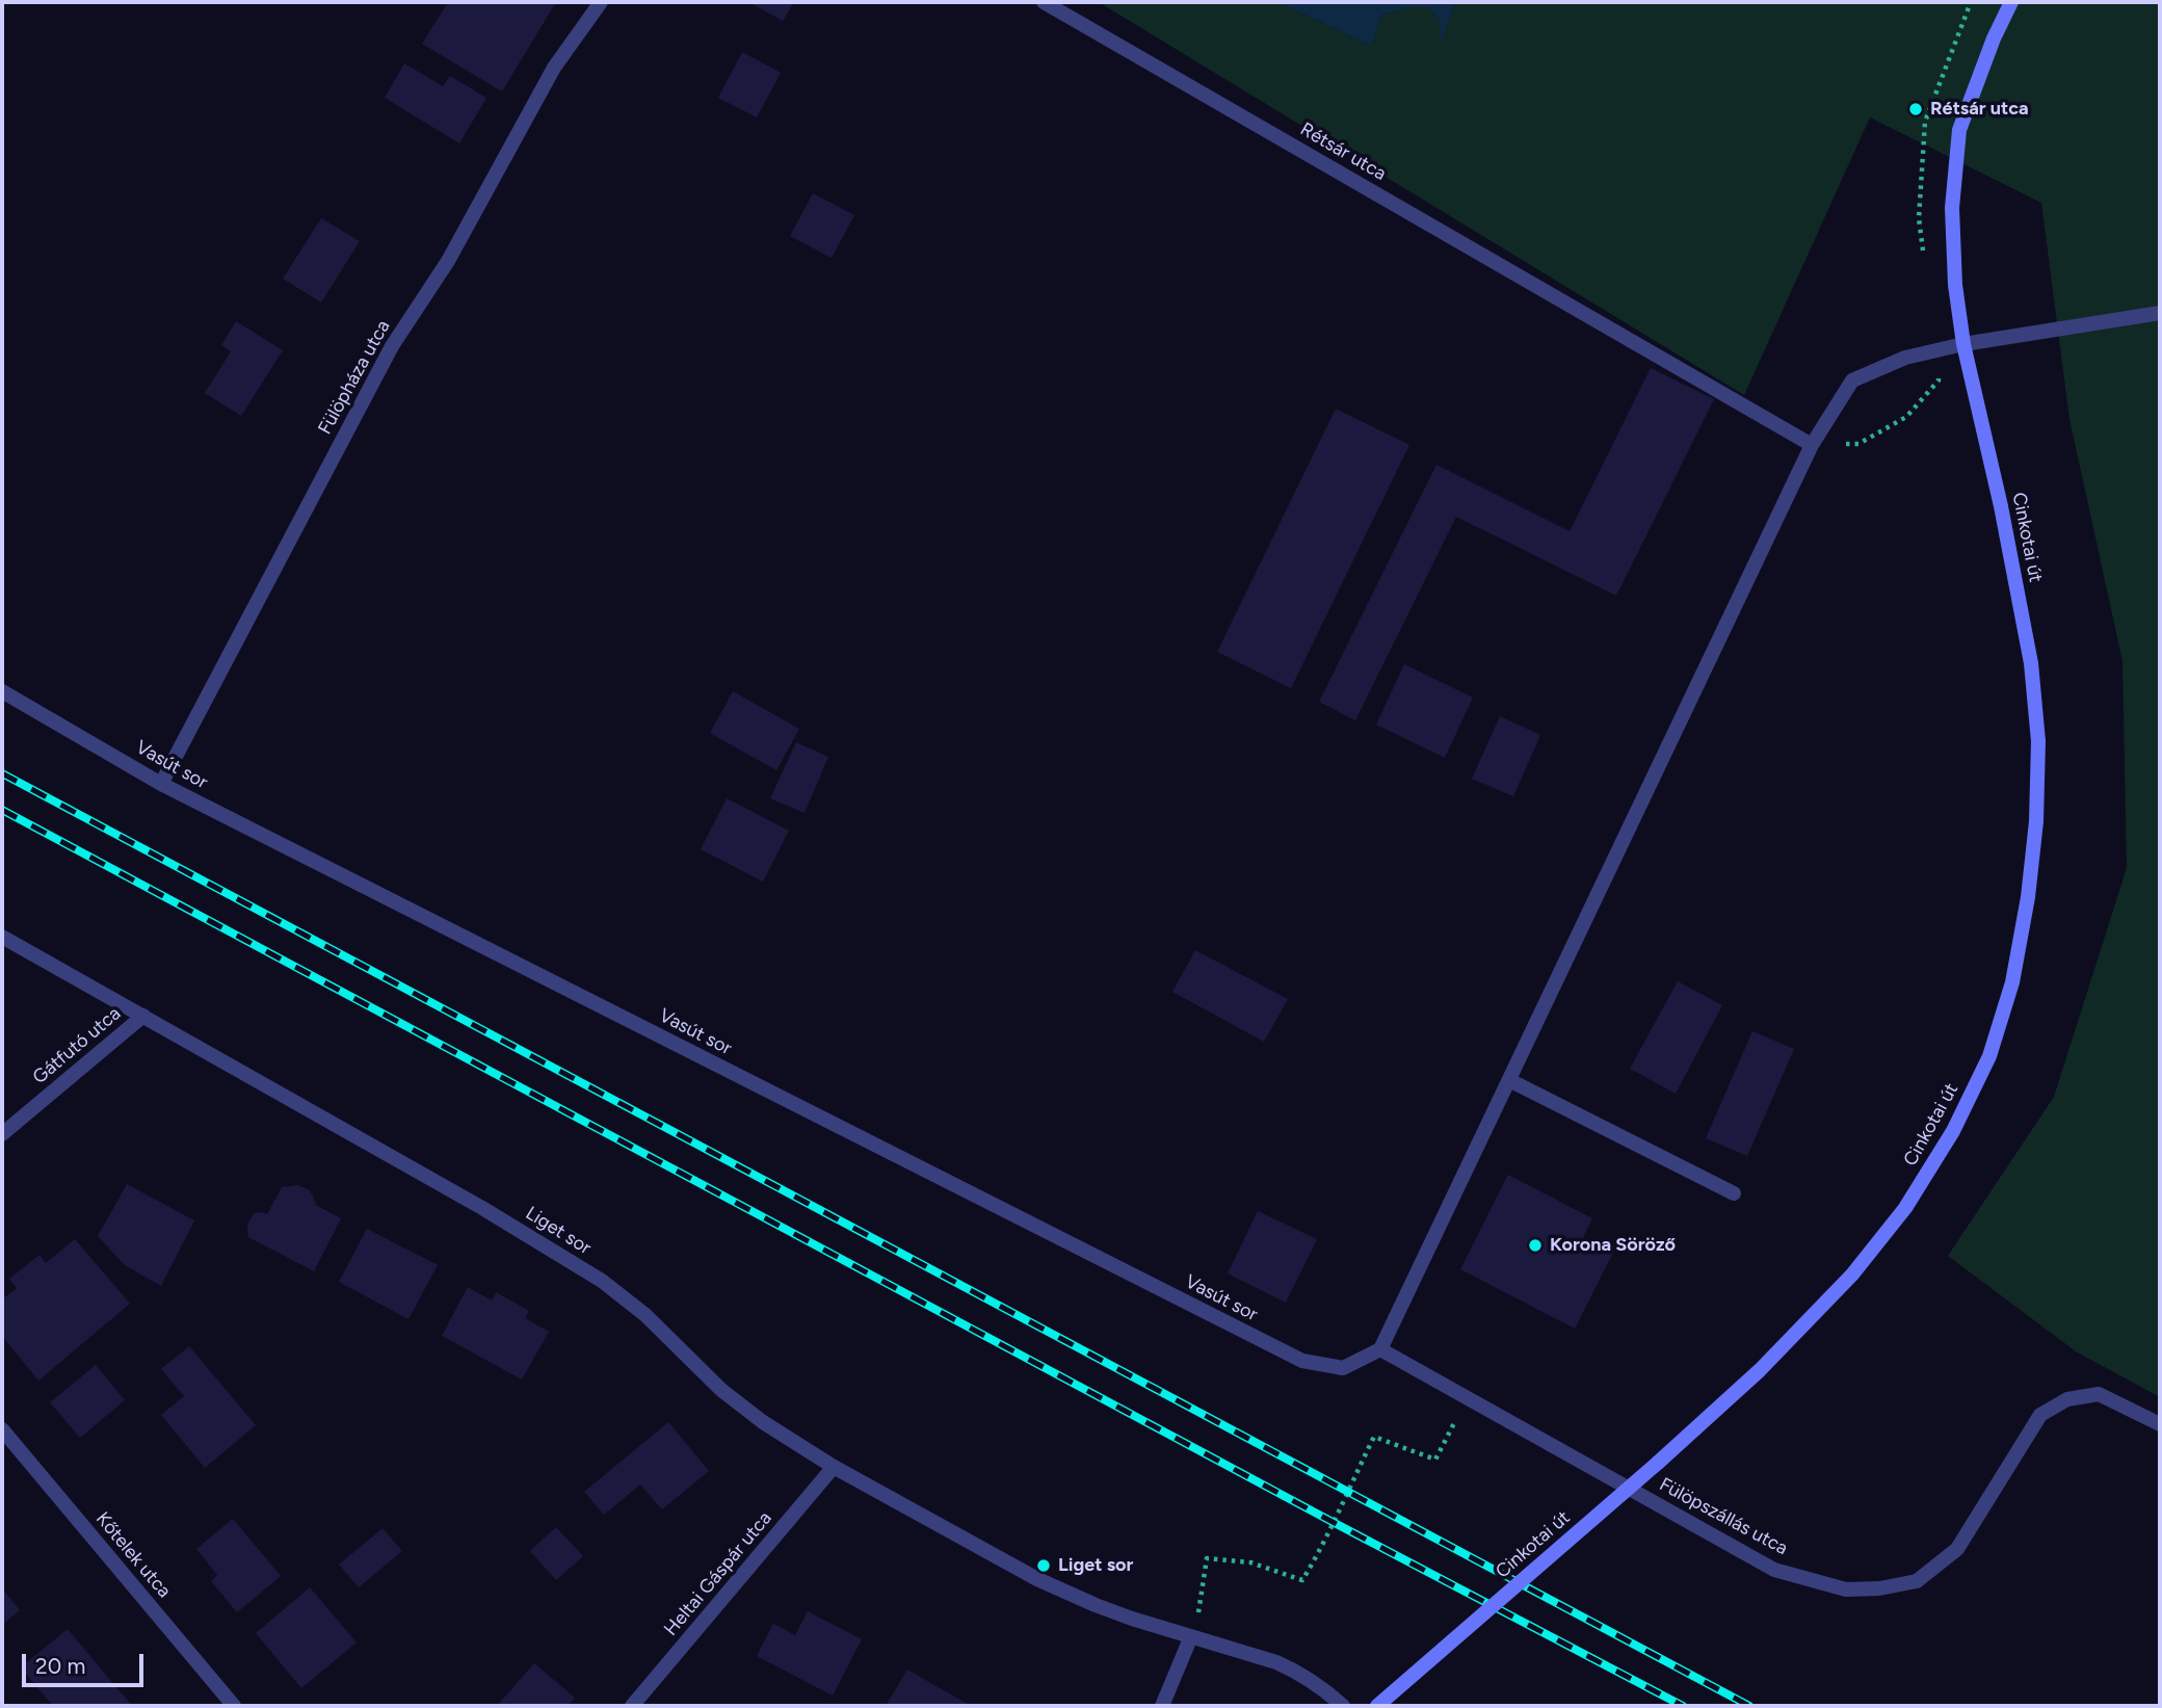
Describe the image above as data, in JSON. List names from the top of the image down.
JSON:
{
  "streets": {
    "main road": ["Cinkotai út"],
    "street": [
      "Rétsár utca",
      "Fülöpháza utca",
      "Vasút sor",
      "Gátfutó utca",
      "Liget sor",
      "Fülöpszállás utca",
      "Kőtelek utca",
      "Heltai Gáspár utca"
    ]
  },
  "crossings": [
    ["Fülöpháza utca", "Vasút sor"],
    ["Vasút sor", "Fülöpszállás utca"],
    ["Gátfutó utca", "Liget sor"],
    ["Liget sor", "Heltai Gáspár utca"]
  ],
  "places": ["Rétsár utca", "Korona Söröző", "Liget sor"],
  "scale_bar": "20 m"
}
